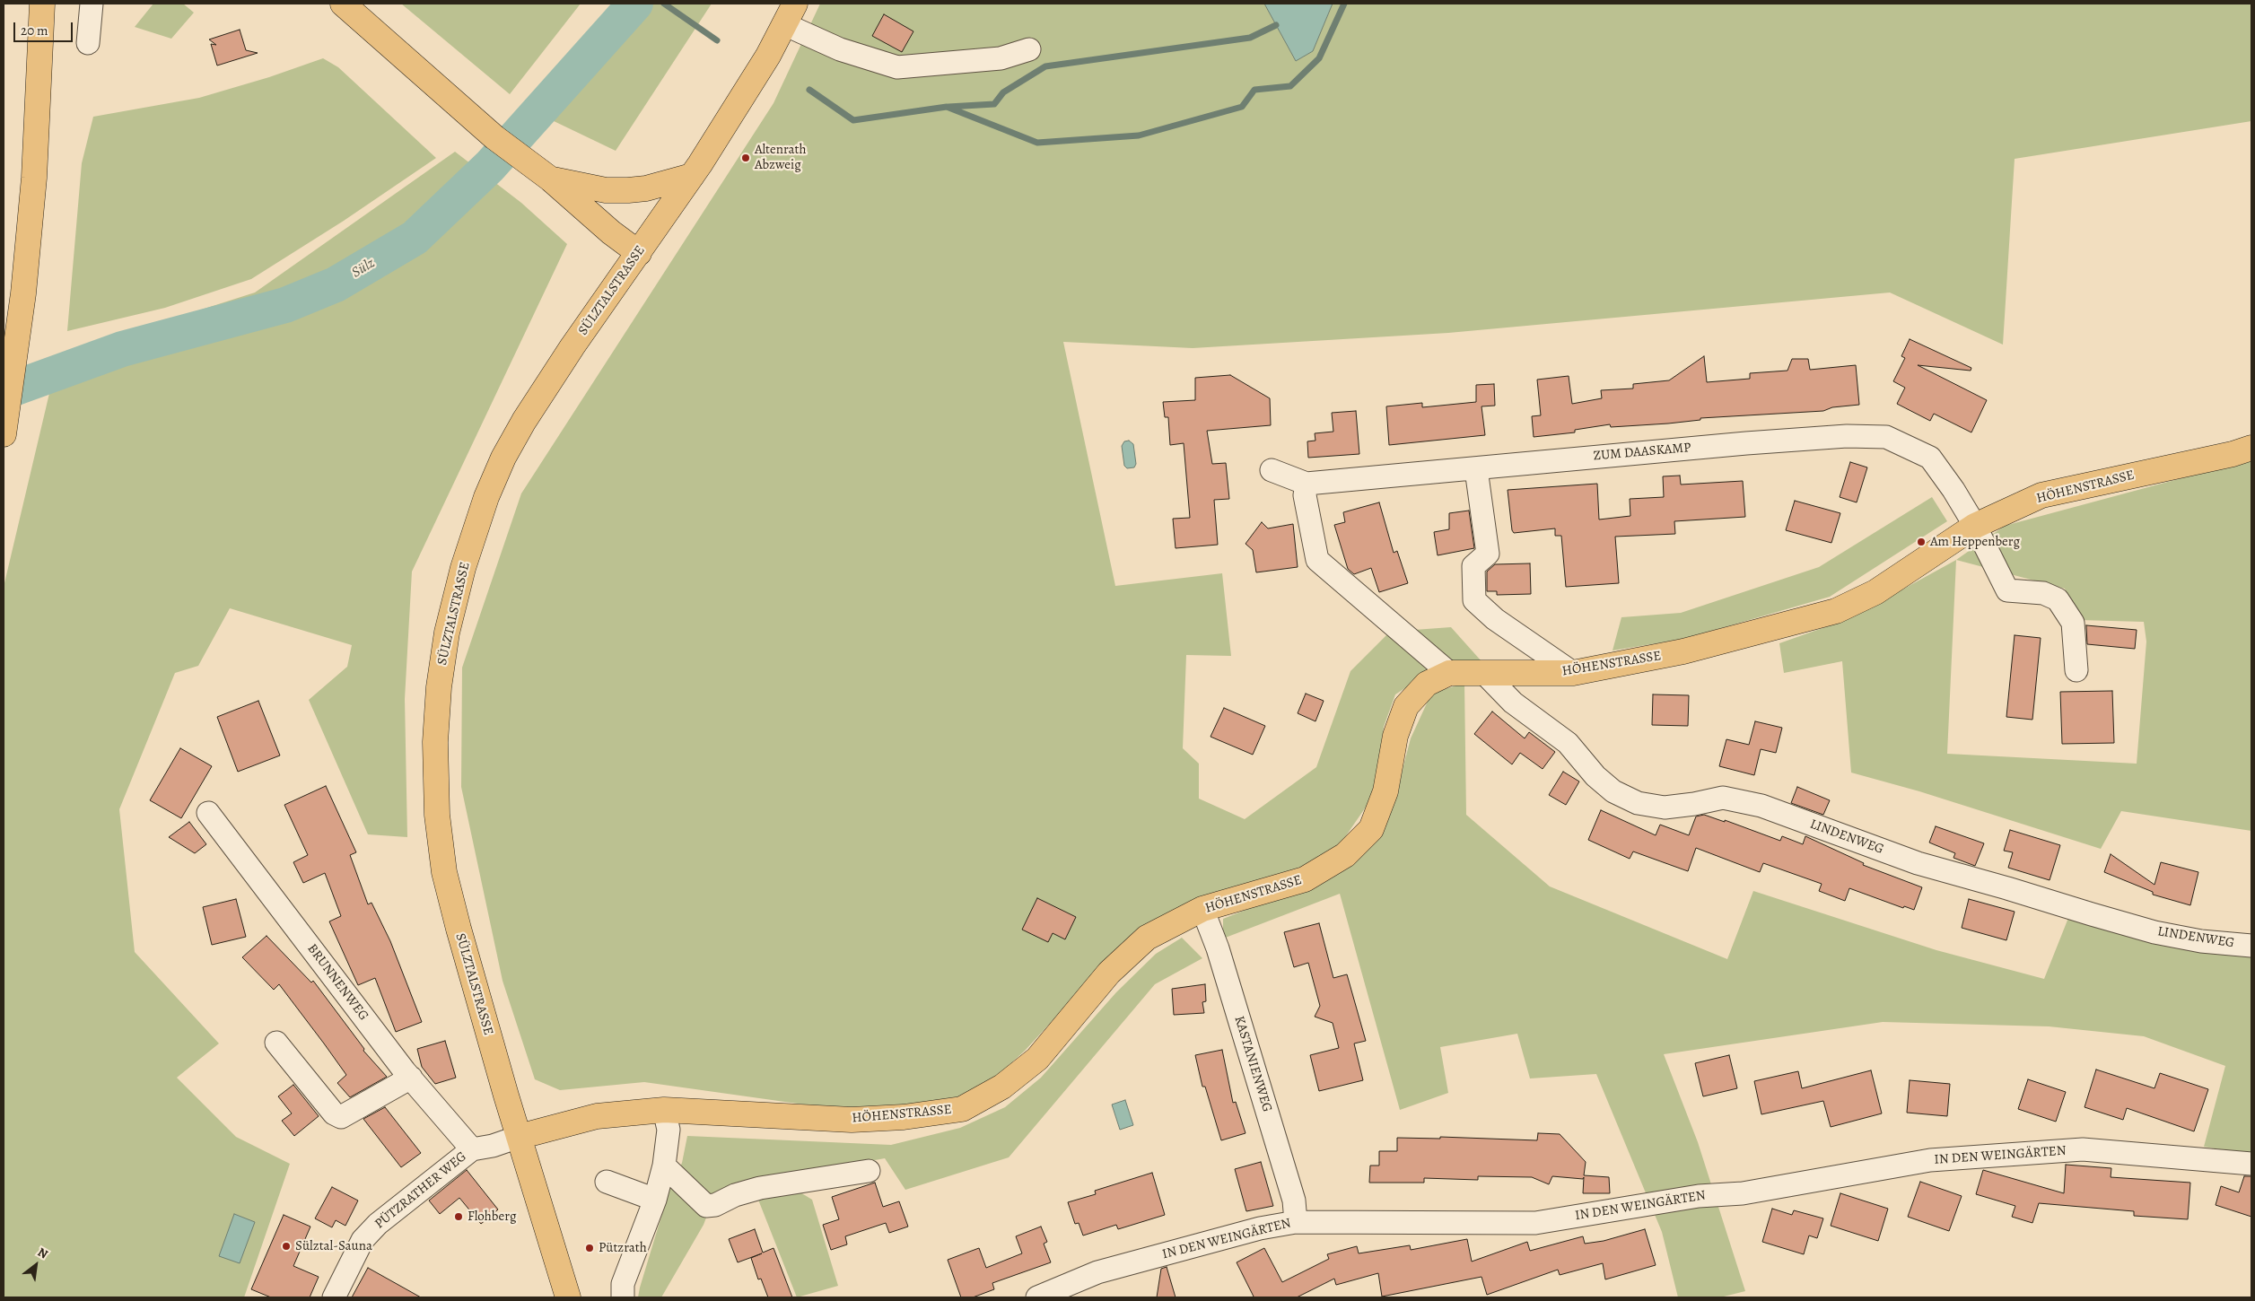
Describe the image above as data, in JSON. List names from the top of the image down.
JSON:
{
  "streets": {
    "main road": ["SÜLZTALSTRASSE", "HÖHENSTRASSE"],
    "street": [
      "ZUM DAASKAMP",
      "LINDENWEG",
      "BRUNNENWEG",
      "KASTANIENWEG",
      "IN DEN WEINGÄRTEN",
      "PÜTZRATHER WEG"
    ]
  },
  "crossings": [
    ["SÜLZTALSTRASSE", "HÖHENSTRASSE"],
    ["SÜLZTALSTRASSE", "PÜTZRATHER WEG"],
    ["ZUM DAASKAMP", "HÖHENSTRASSE"],
    ["HÖHENSTRASSE", "LINDENWEG"],
    ["HÖHENSTRASSE", "KASTANIENWEG"],
    ["HÖHENSTRASSE", "PÜTZRATHER WEG"],
    ["BRUNNENWEG", "PÜTZRATHER WEG"],
    ["KASTANIENWEG", "IN DEN WEINGÄRTEN"]
  ],
  "water": ["Sülz"],
  "places": [
    "Altenrath Abzweig",
    "Am Heppenberg",
    "Flohberg",
    "Sülztal-Sauna",
    "Pützrath"
  ],
  "scale_bar": "20 m",
  "north": "top right"
}
